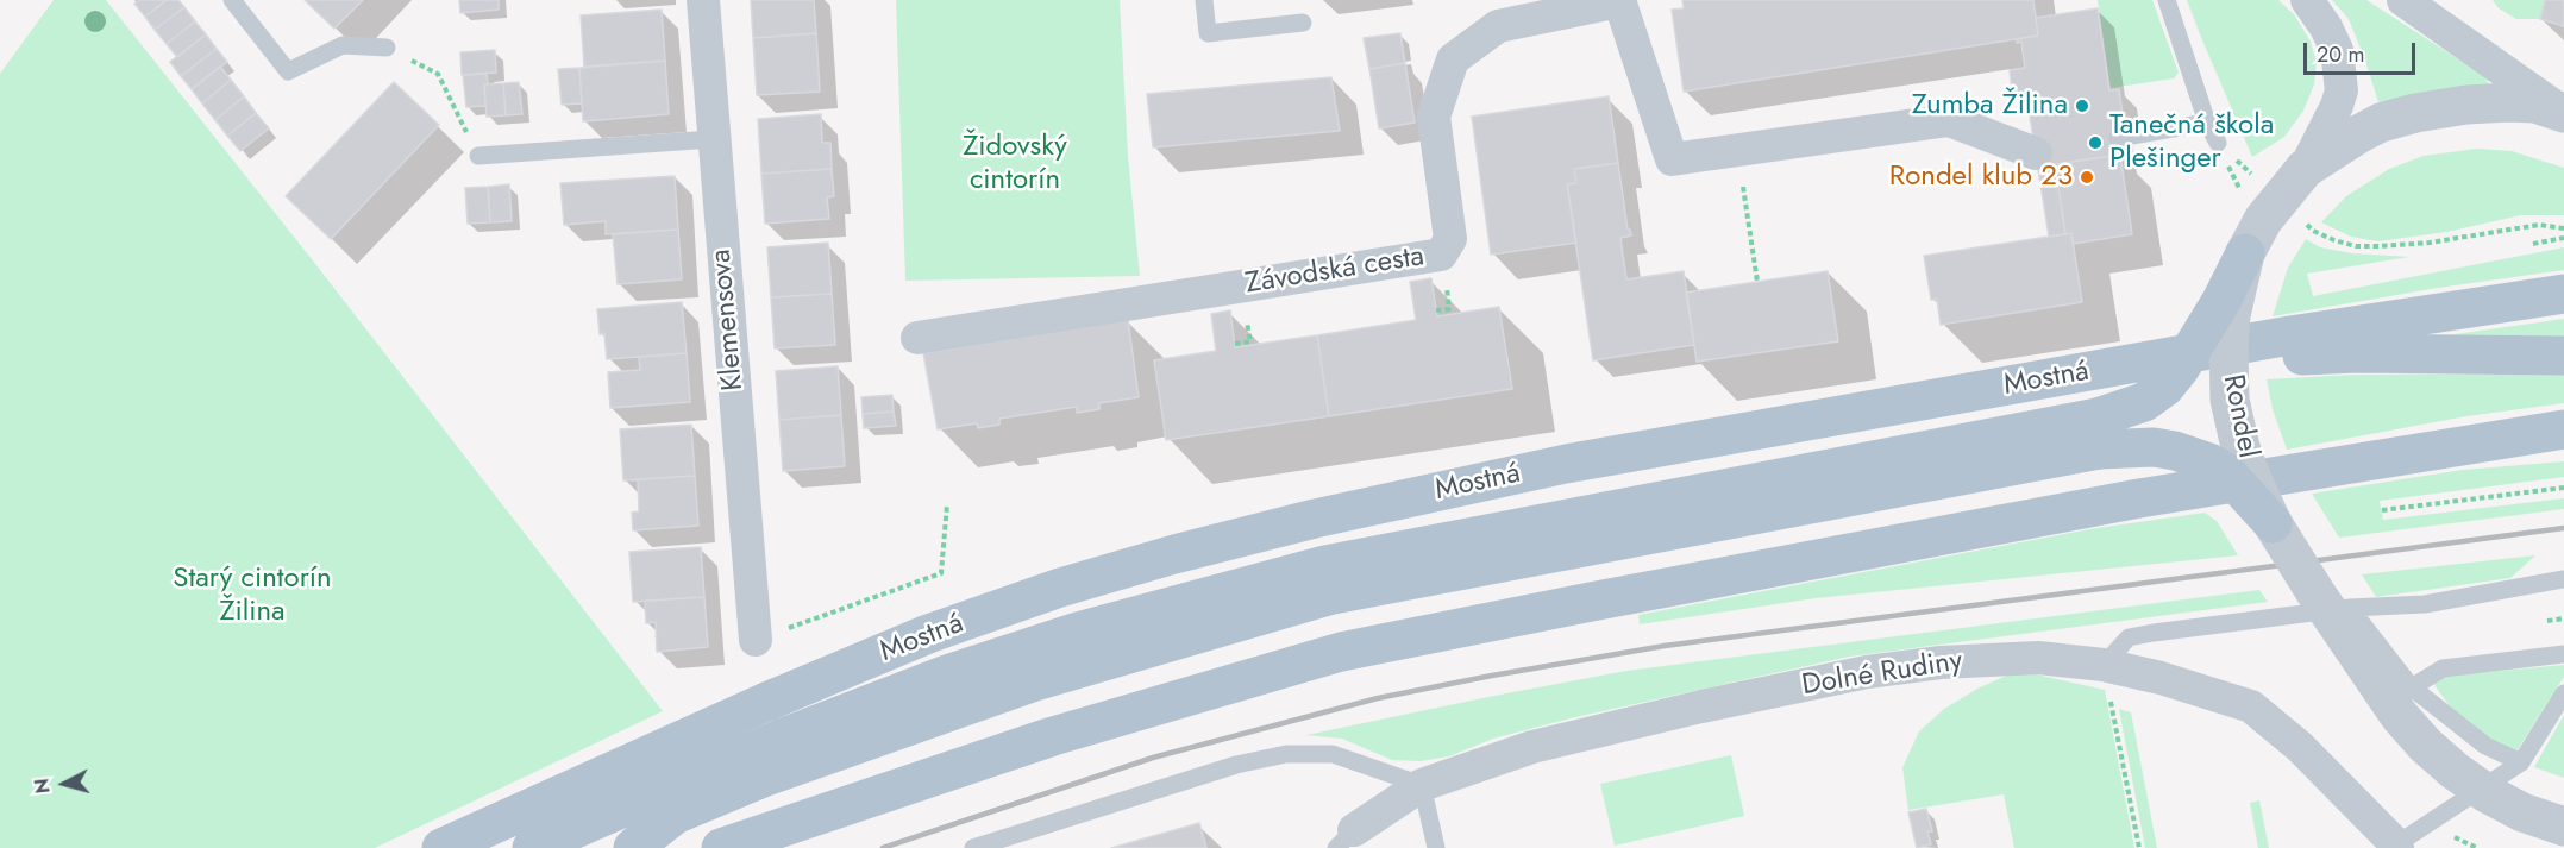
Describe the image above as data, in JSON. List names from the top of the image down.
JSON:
{
  "streets": {
    "main road": ["Mostná"],
    "street": [
      "Závodská cesta",
      "Klemensova",
      "Rondel",
      "Dolné Rudiny"
    ]
  },
  "parks": ["Židovský cintorín", "Starý cintorín Žilina"],
  "places": ["Zumba Žilina", "Tanečná škola Plešinger", "Rondel klub 23"],
  "scale_bar": "20 m",
  "north": "left"
}
